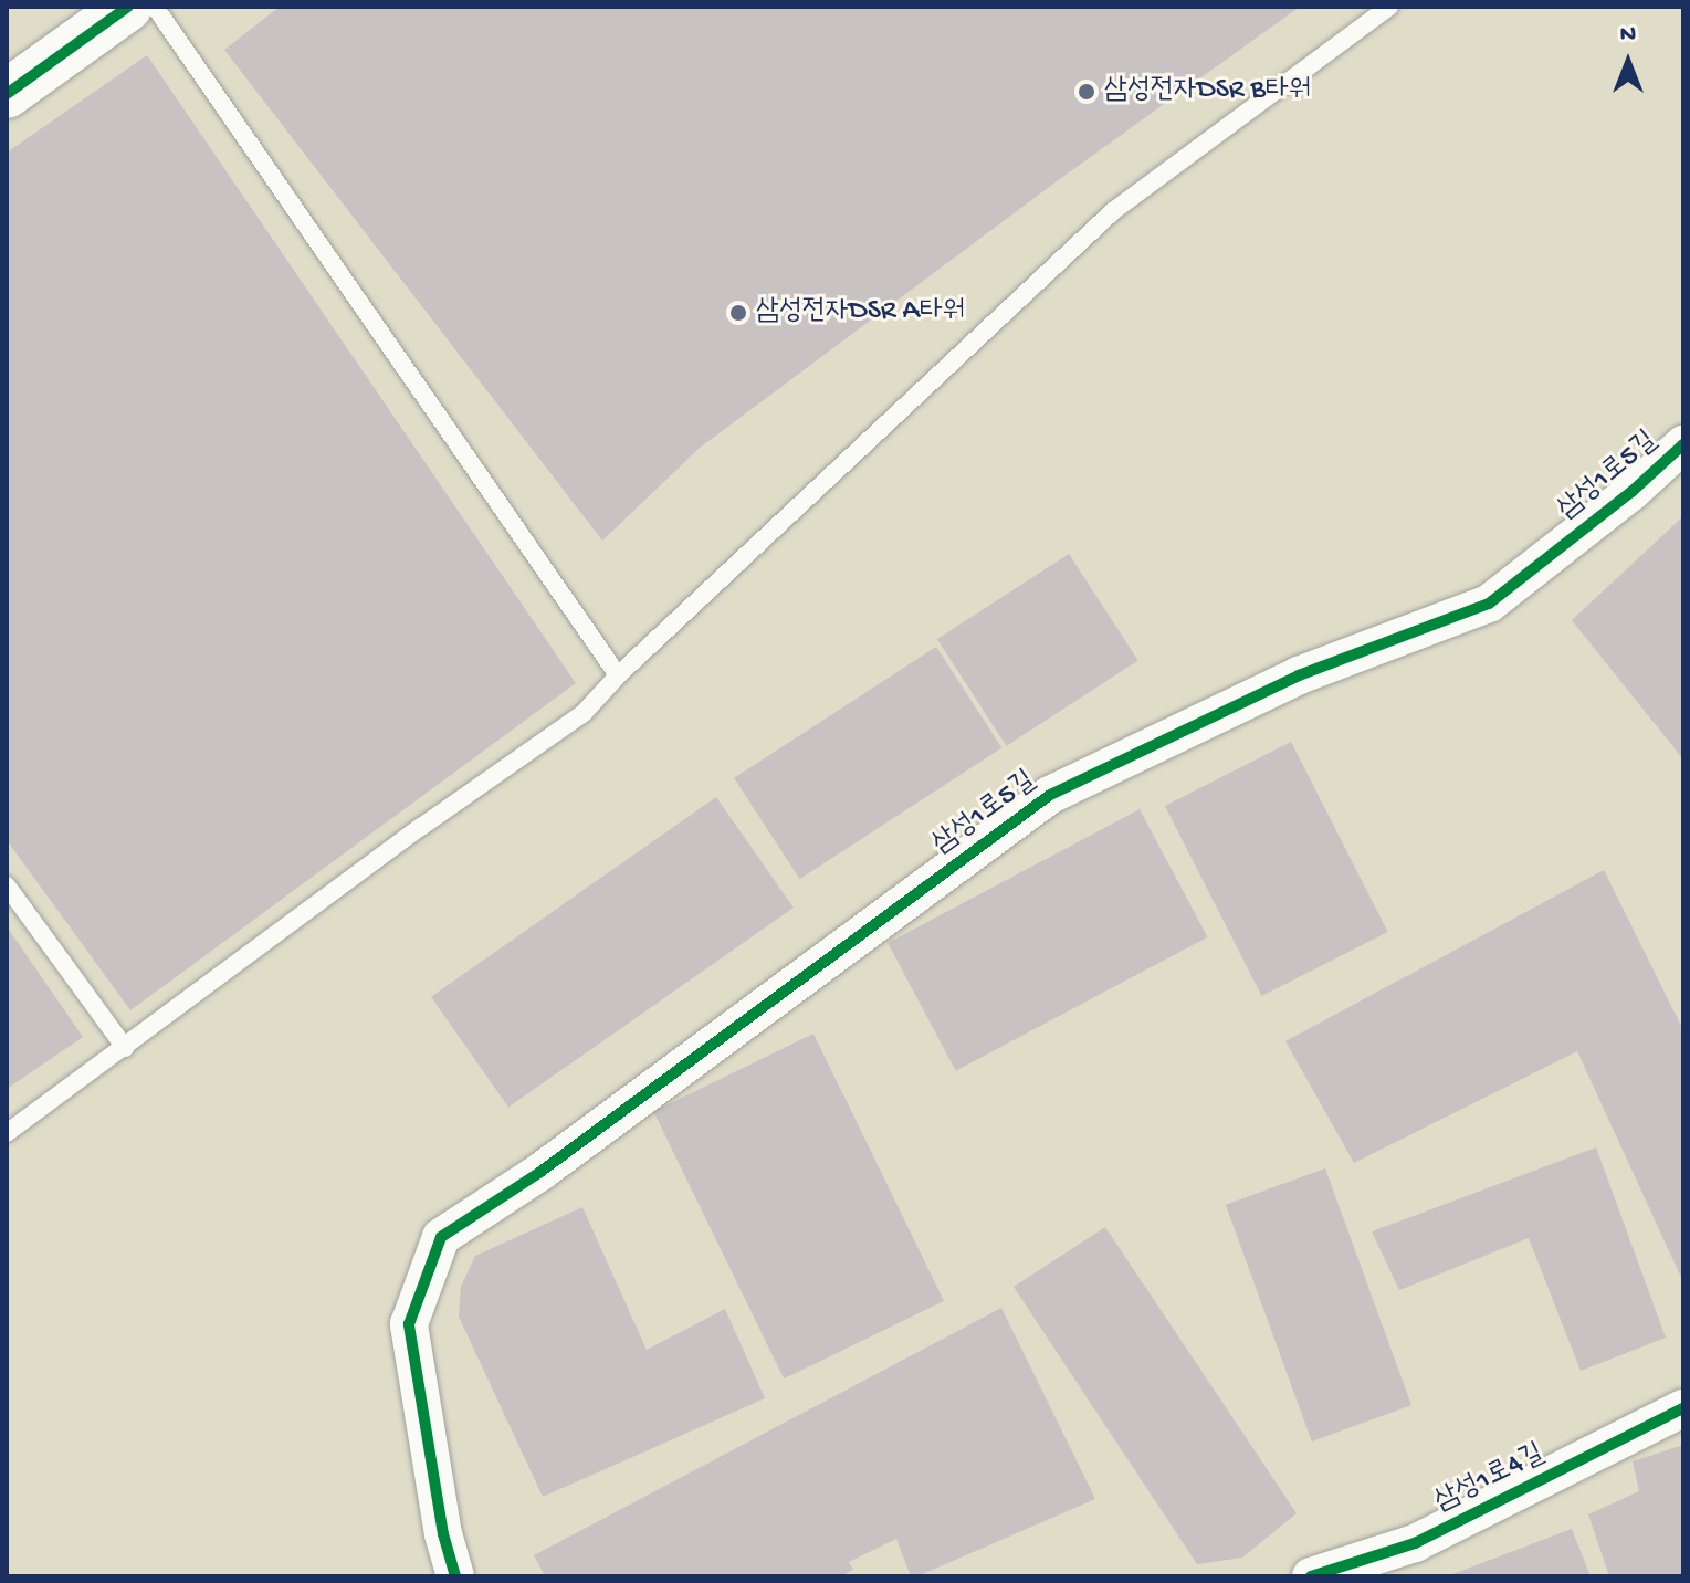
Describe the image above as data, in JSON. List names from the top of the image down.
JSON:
{
  "streets": {
    "street": ["삼성1로5길", "삼성1로4길"]
  },
  "places": ["삼성전자DSR B타워", "삼성전자DSR A타워"],
  "north": "top"
}
